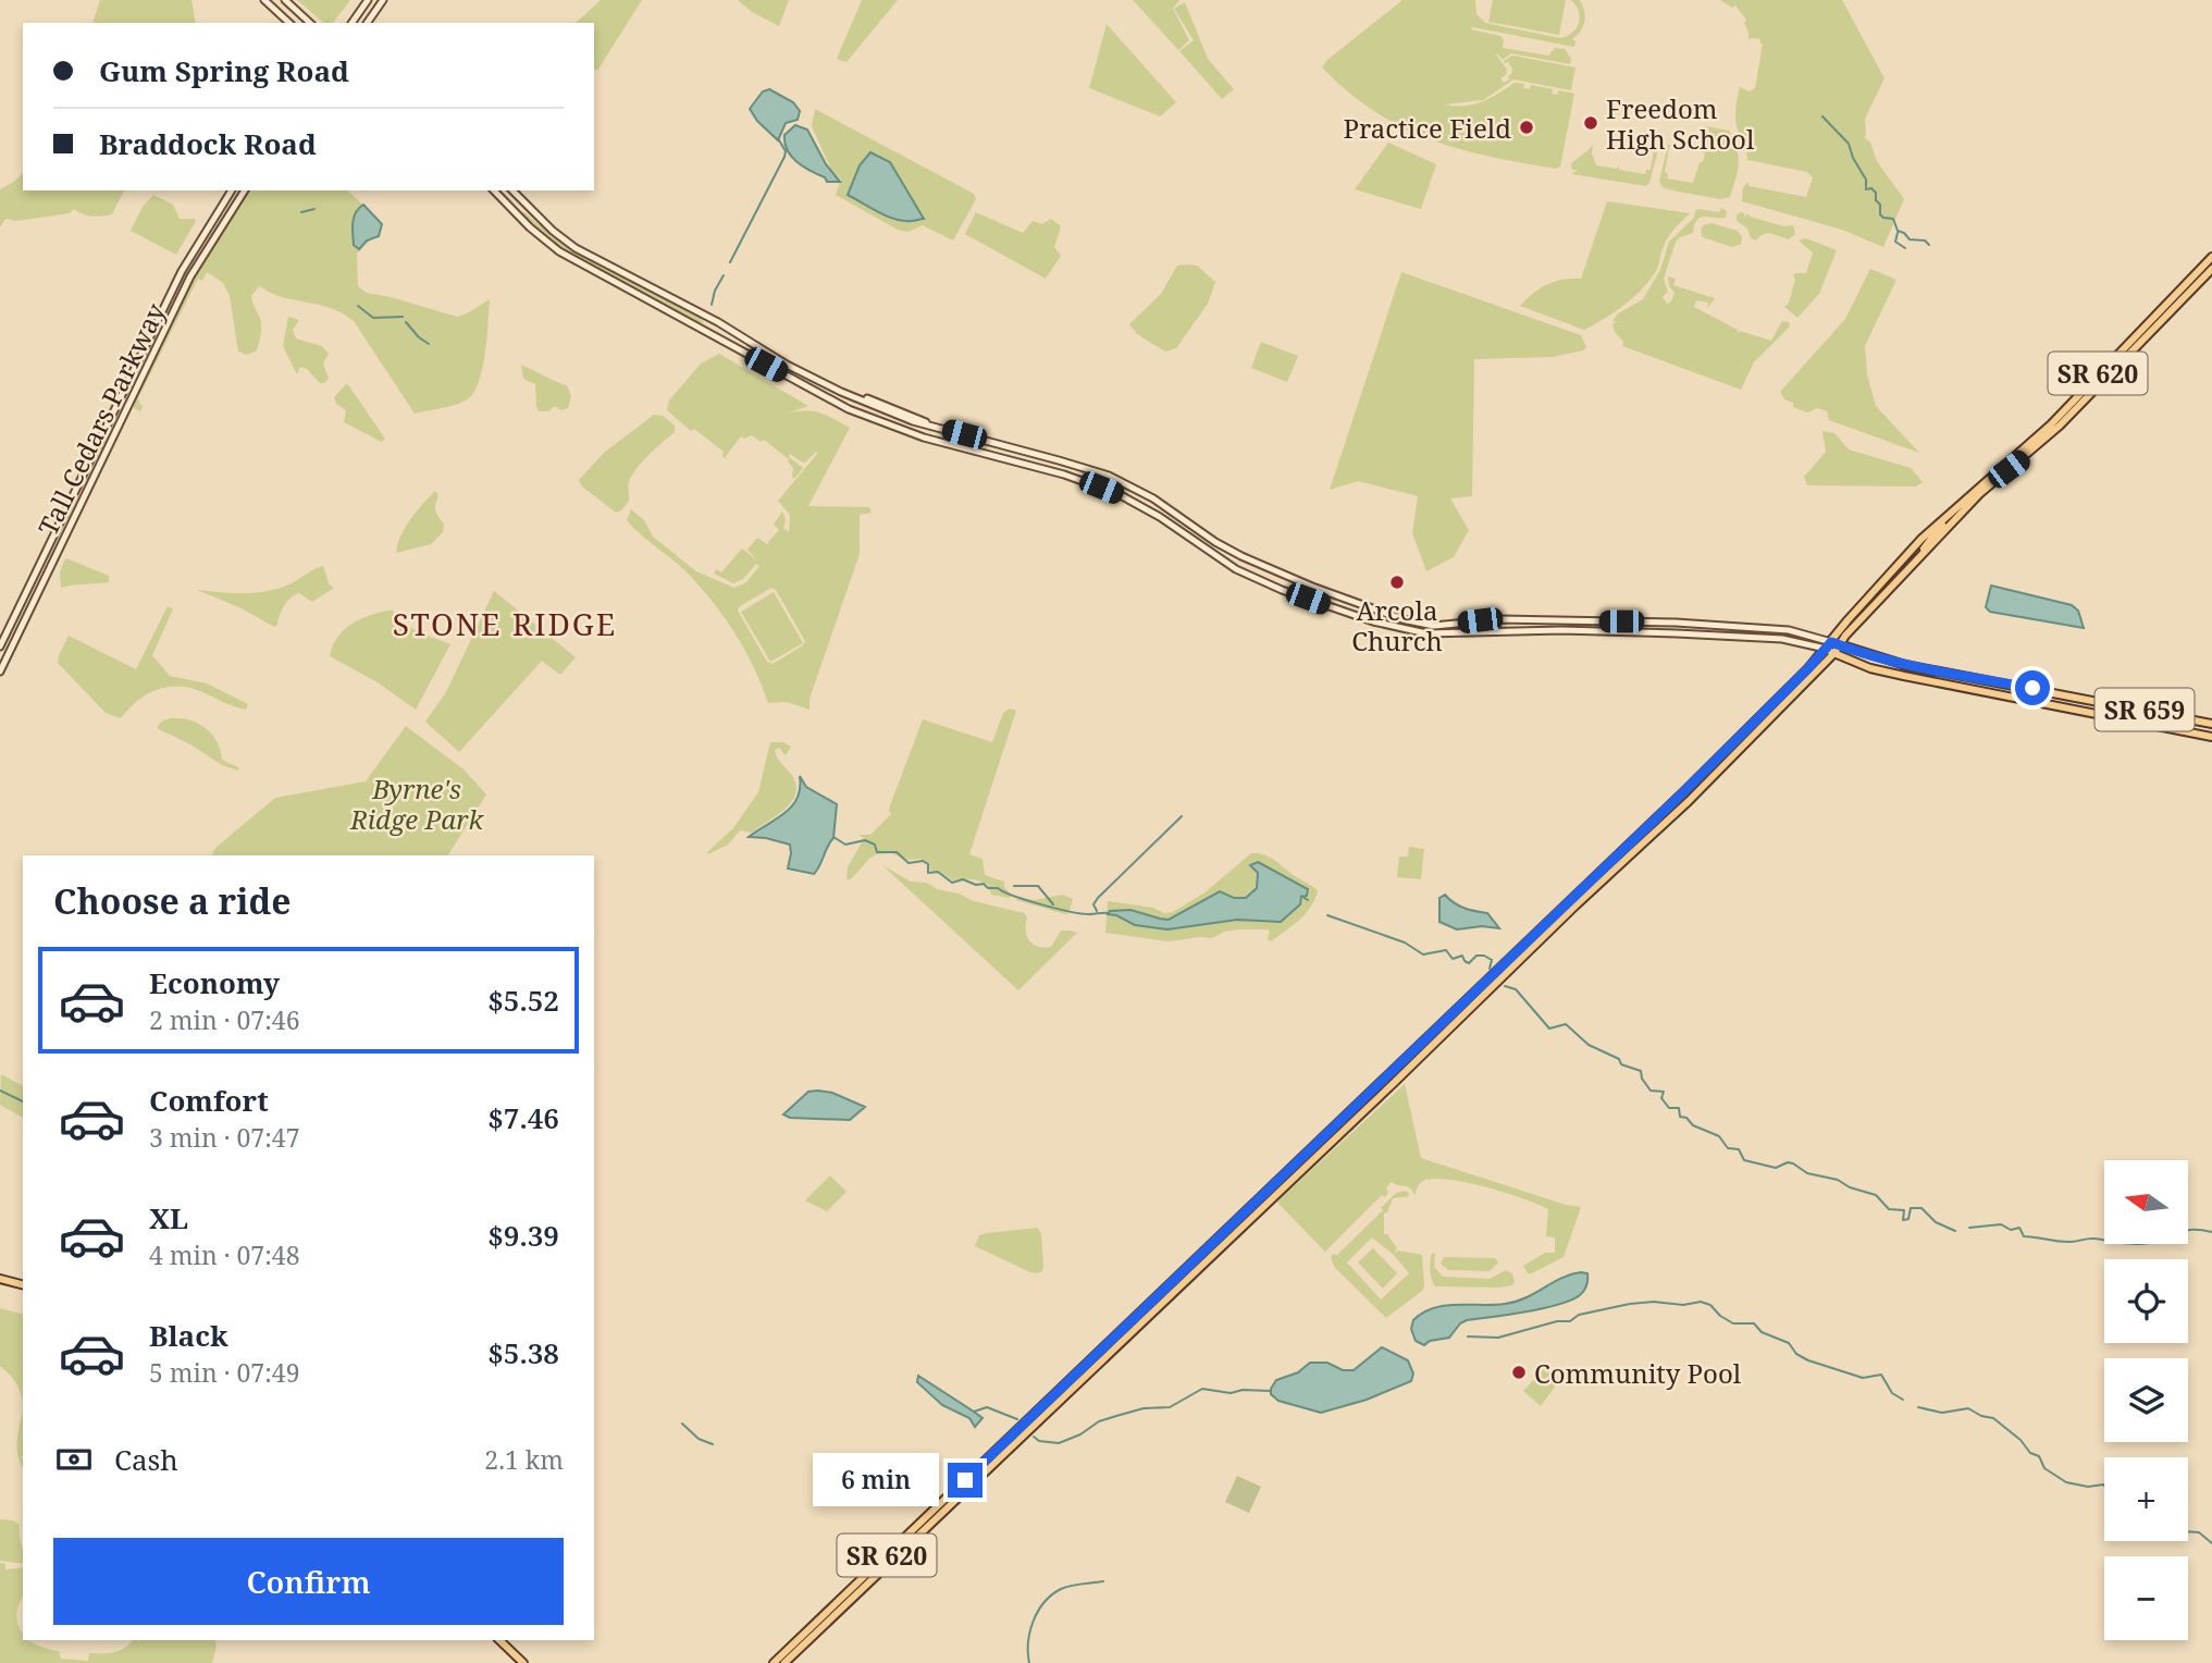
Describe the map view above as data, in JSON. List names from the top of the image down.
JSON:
{
  "streets": {
    "main road": ["SR 620", "Tall Cedars Parkway", "SR 659"]
  },
  "crossings": [
    ["SR 620", "SR 659"]
  ],
  "districts": ["STONE RIDGE"],
  "parks": ["Byrne's Ridge Park"],
  "places": [
    "Freedom High School",
    "Practice Field",
    "Arcola Church",
    "Community Pool"
  ],
  "north": "left",
  "page": {
    "banner": ["Gum Spring Road", "Braddock Road"],
    "heading": "Choose a ride",
    "list": [
      {
        "name": "Economy",
        "note": "2 min · 07:46",
        "value": "$5.52"
      },
      {
        "name": "Comfort",
        "note": "3 min · 07:47",
        "value": "$7.46"
      },
      {
        "name": "XL",
        "note": "4 min · 07:48",
        "value": "$9.39"
      },
      {
        "name": "Black",
        "note": "5 min · 07:49",
        "value": "$5.38"
      }
    ],
    "map_buttons": ["+", "−"],
    "pay": ["Cash", "2.1 km"],
    "bubble": "6 min",
    "buttons": "Confirm"
  }
}
